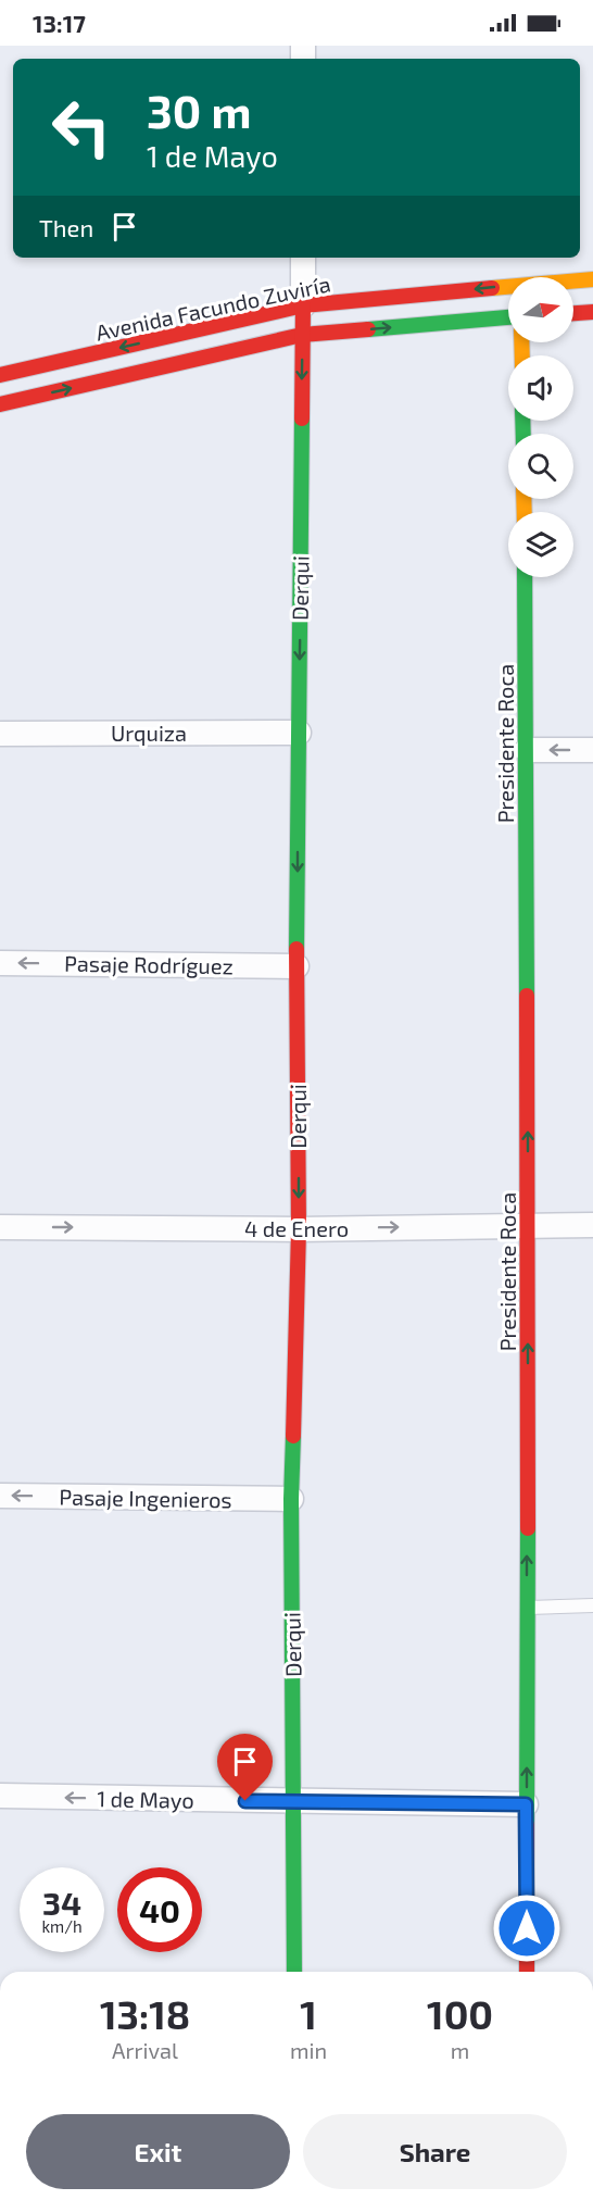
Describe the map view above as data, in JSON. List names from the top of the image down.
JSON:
{
  "streets": {
    "street": [
      "Avenida Facundo Zuviría",
      "Derqui",
      "Urquiza",
      "Presidente Roca",
      "Pasaje Rodríguez",
      "4 de Enero",
      "Pasaje Ingenieros",
      "1 de Mayo"
    ]
  },
  "crossings": [
    ["Avenida Facundo Zuviría", "Derqui"],
    ["Derqui", "Urquiza"],
    ["Derqui", "Pasaje Rodríguez"],
    ["Derqui", "4 de Enero"],
    ["Derqui", "Pasaje Ingenieros"],
    ["Derqui", "1 de Mayo"],
    ["Presidente Roca", "4 de Enero"],
    ["Presidente Roca", "1 de Mayo"]
  ],
  "one_way": [
    "Derqui",
    "Presidente Roca",
    "Pasaje Rodríguez",
    "4 de Enero",
    "Pasaje Ingenieros",
    "1 de Mayo"
  ],
  "north": "right",
  "page": {
    "status": "13:17",
    "turn": ["30 m", "1 de Mayo"],
    "then": "Then",
    "speed": "34 km/h",
    "limit": "40",
    "eta": [
      "13:18",
      "Arrival",
      "1",
      "min",
      "100",
      "m"
    ],
    "buttons": ["Exit", "Share"]
  }
}
